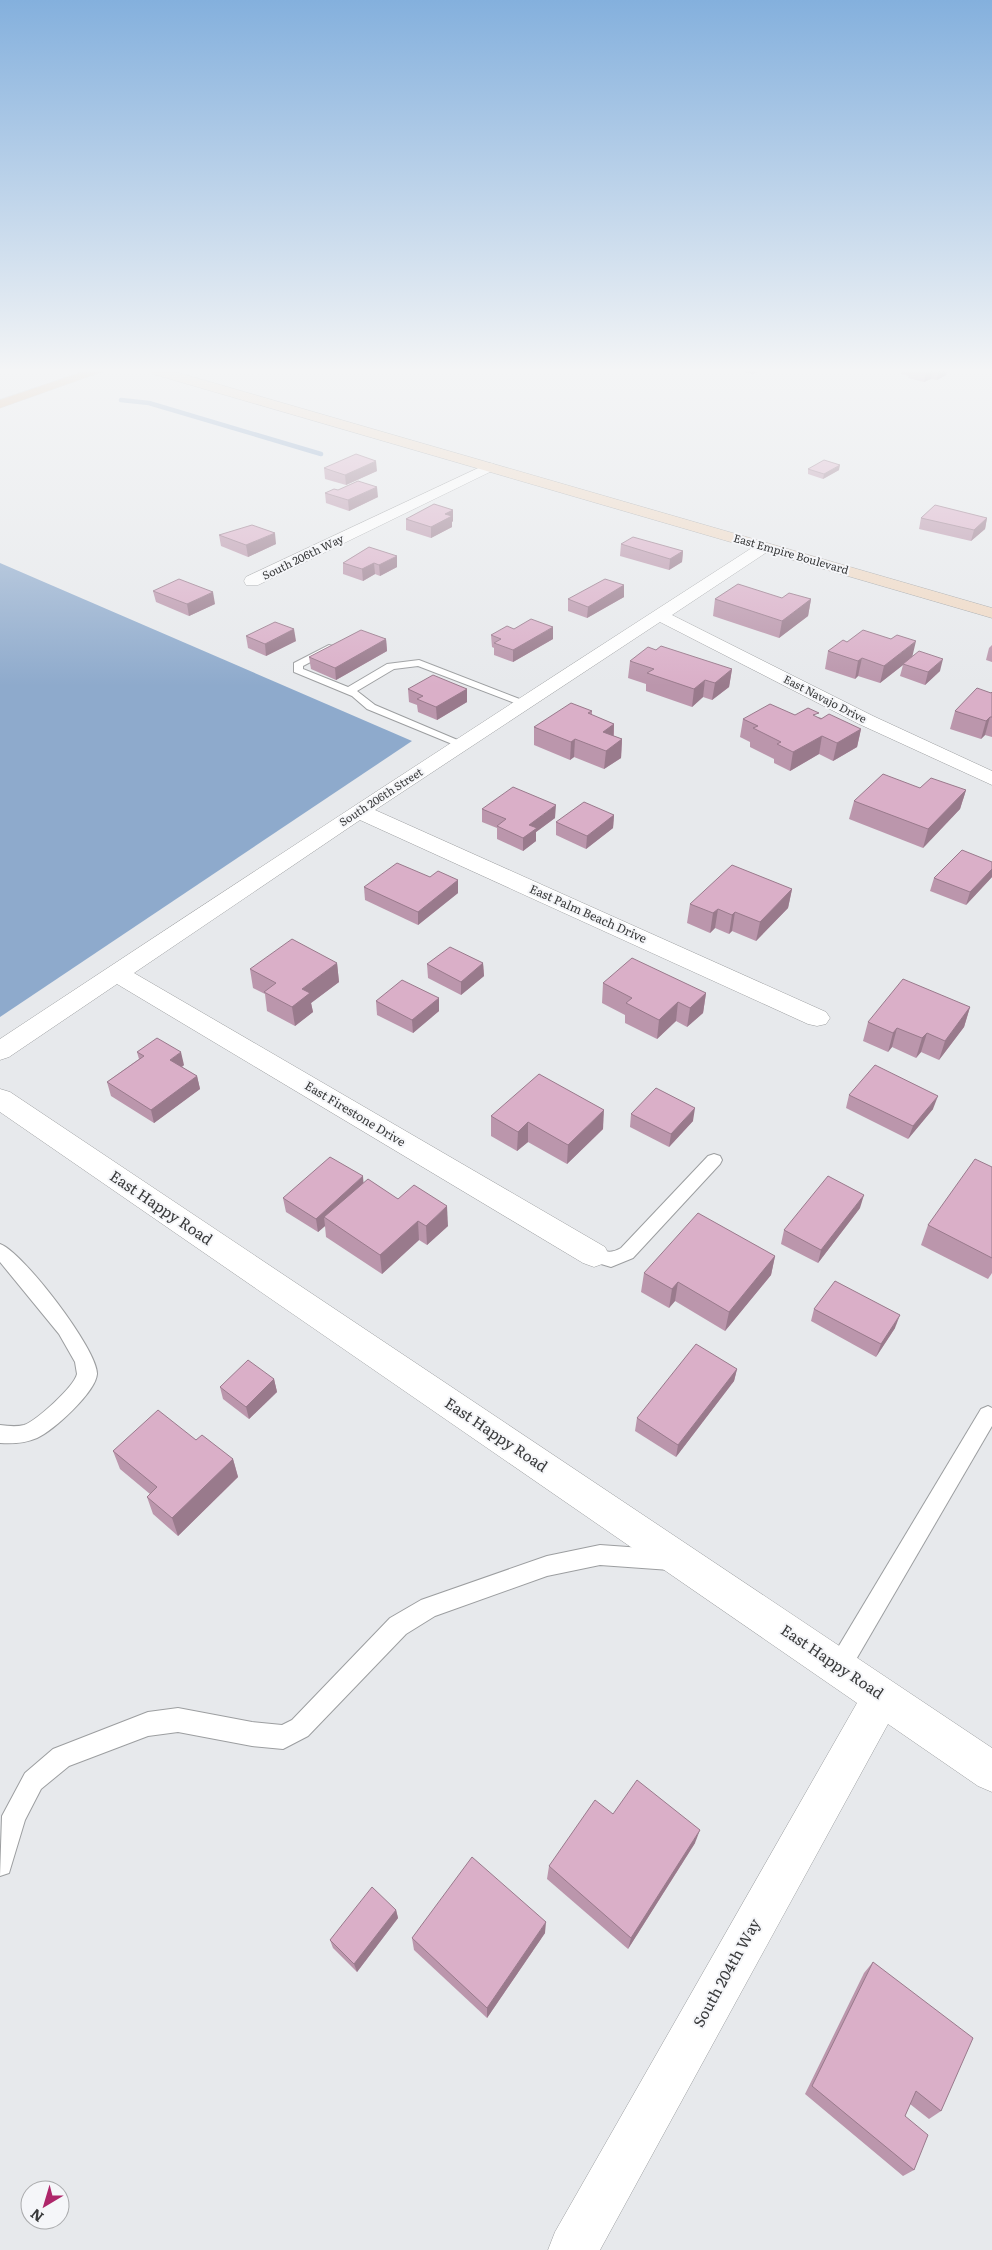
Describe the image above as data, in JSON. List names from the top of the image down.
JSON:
{
  "streets": {
    "main road": ["East Empire Boulevard"],
    "street": [
      "South 206th Way",
      "East Navajo Drive",
      "South 206th Street",
      "East Palm Beach Drive",
      "East Firestone Drive",
      "East Happy Road",
      "South 204th Way"
    ]
  },
  "crossings": [
    ["East Empire Boulevard", "South 206th Street"],
    ["East Navajo Drive", "South 206th Street"],
    ["South 206th Street", "East Palm Beach Drive"],
    ["South 206th Street", "East Firestone Drive"],
    ["East Happy Road", "South 204th Way"]
  ],
  "north": "bottom left"
}
